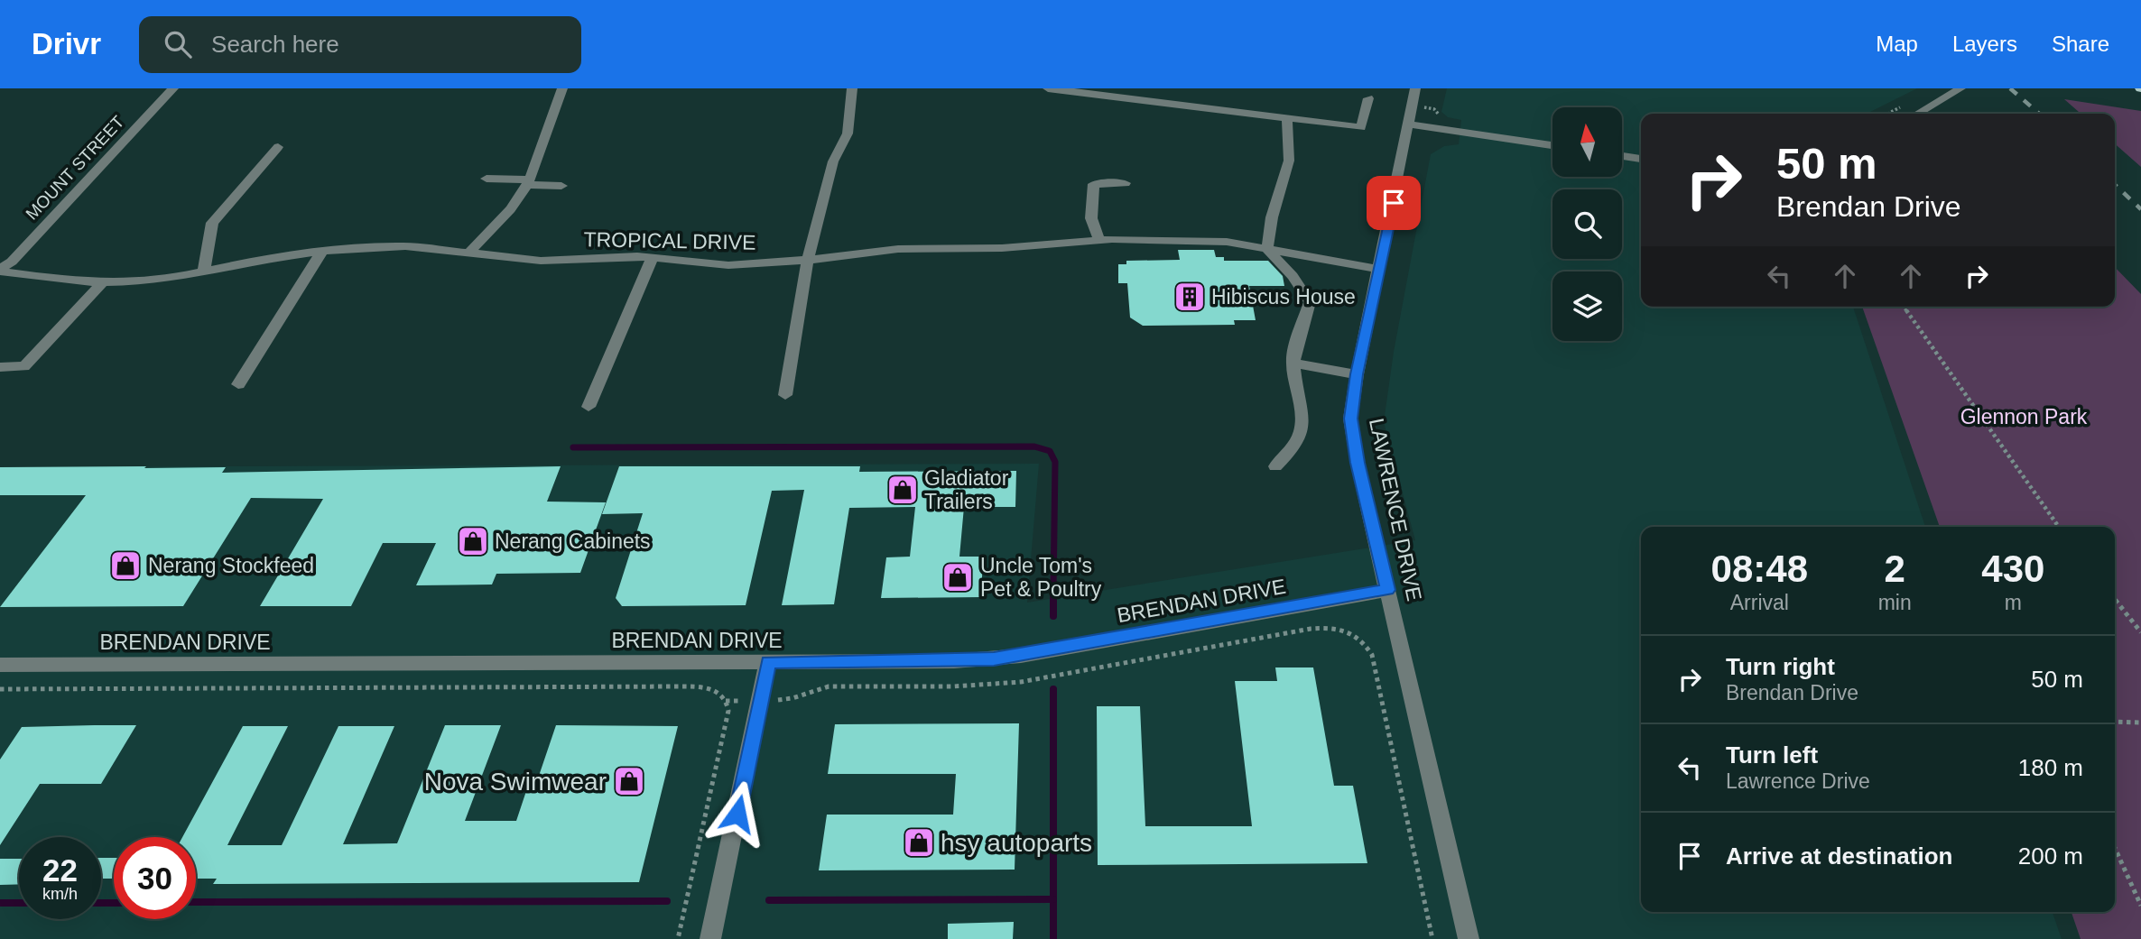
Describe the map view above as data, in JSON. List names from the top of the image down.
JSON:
{
  "streets": {
    "street": [
      "MOUNT STREET",
      "TROPICAL DRIVE",
      "LAWRENCE DRIVE",
      "BRENDAN DRIVE"
    ]
  },
  "crossings": [
    ["MOUNT STREET", "TROPICAL DRIVE"],
    ["TROPICAL DRIVE", "LAWRENCE DRIVE"],
    ["LAWRENCE DRIVE", "BRENDAN DRIVE"]
  ],
  "parks": ["Glennon Park"],
  "places": {
    "building": ["Hibiscus House"],
    "shop": [
      "Gladiator Trailers",
      "Nerang Cabinets",
      "Nerang Stockfeed",
      "Uncle Tom's Pet & Poultry",
      "Nova Swimwear",
      "hsy autoparts"
    ]
  },
  "north": "top",
  "page": {
    "header": "Drivr",
    "search": "Search here",
    "nav": ["Map", "Layers", "Share"],
    "turn": ["50 m", "Brendan Drive"],
    "eta": [
      "08:48",
      "Arrival",
      "2",
      "min",
      "430",
      "m"
    ],
    "list": [
      {
        "name": "Turn right",
        "note": "Brendan Drive",
        "value": "50 m"
      },
      {
        "name": "Turn left",
        "note": "Lawrence Drive",
        "value": "180 m"
      },
      {
        "name": "Arrive at destination",
        "value": "200 m"
      }
    ],
    "speed": "22 km/h",
    "limit": "30"
  }
}
